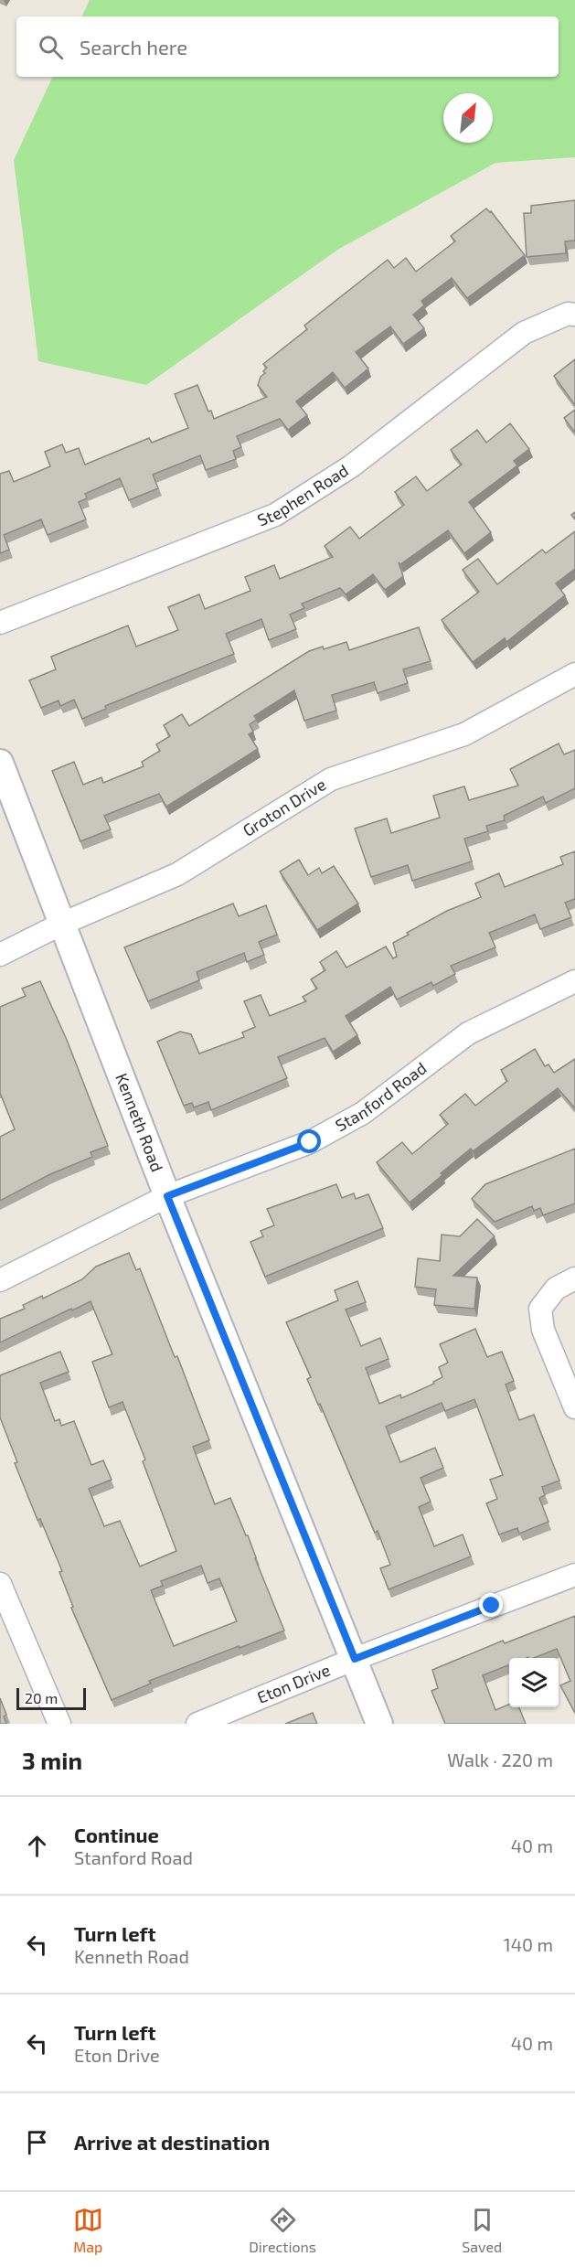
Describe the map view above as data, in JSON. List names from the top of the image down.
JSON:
{
  "streets": {
    "street": [
      "Stephen Road",
      "Groton Drive",
      "Stanford Road",
      "Kenneth Road",
      "Eton Drive"
    ]
  },
  "crossings": [
    ["Groton Drive", "Kenneth Road"],
    ["Stanford Road", "Kenneth Road"],
    ["Kenneth Road", "Eton Drive"]
  ],
  "scale_bar": "20 m",
  "north": "top right",
  "page": {
    "search": "Search here",
    "scale": "20 m",
    "heading": ["3 min", "Walk · 220 m"],
    "list": [
      ["Continue", "Stanford Road", "40 m"],
      ["Turn left", "Kenneth Road", "140 m"],
      ["Turn left", "Eton Drive", "40 m"],
      "Arrive at destination"
    ],
    "nav": ["Map", "Directions", "Saved"]
  }
}
